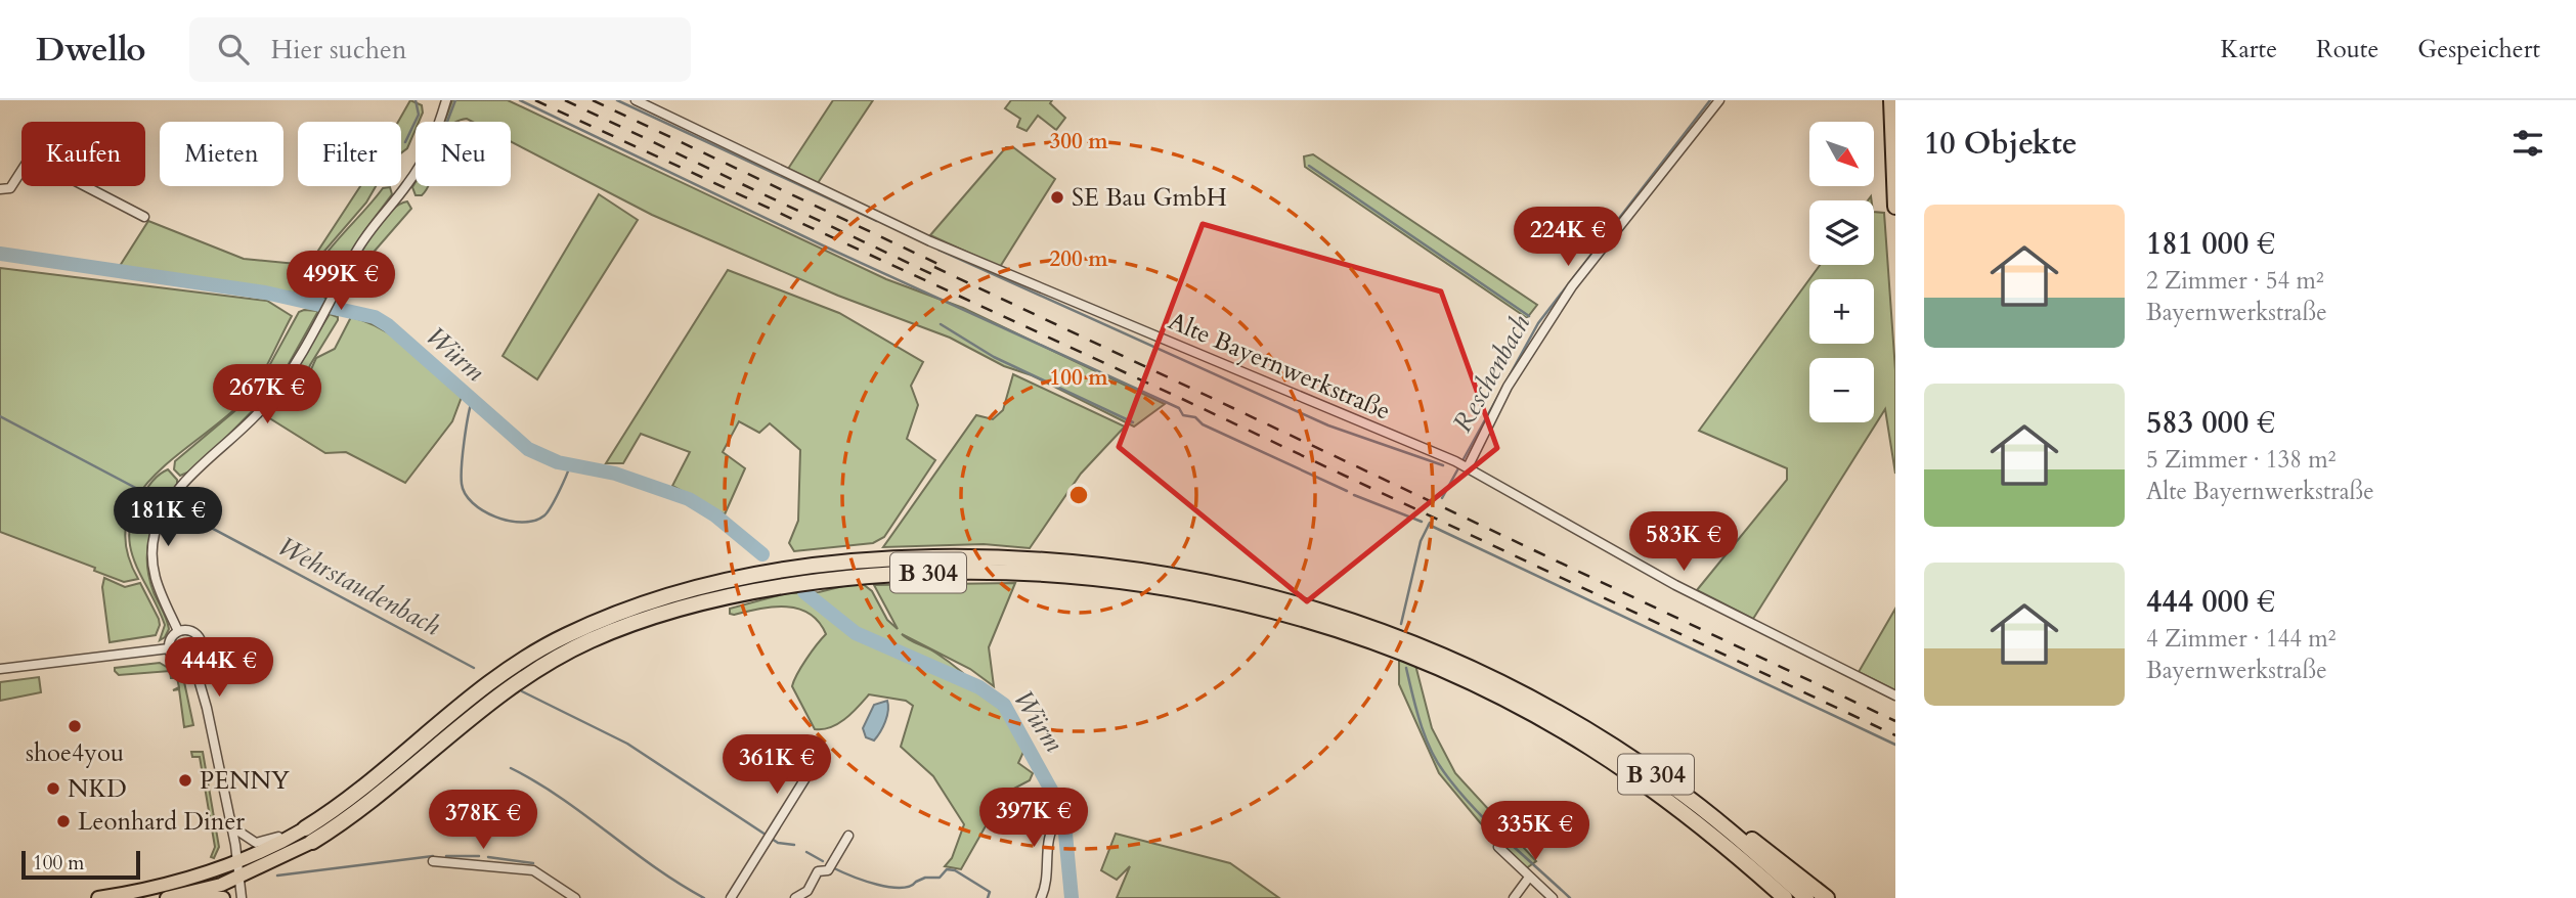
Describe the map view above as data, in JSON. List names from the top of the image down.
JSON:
{
  "streets": {
    "highway": ["B 304"],
    "street": ["Alte Bayernwerkstraße"]
  },
  "water": ["Würm", "Reschenbach", "Wehrstaudenbach"],
  "places": [
    "SE Bau GmbH",
    "shoe4you",
    "PENNY",
    "NKD",
    "Leonhard Diner"
  ],
  "scale_bar": "100 m",
  "north": "bottom right",
  "page": {
    "header": "Dwello",
    "search": "Hier suchen",
    "nav": ["Karte", "Route", "Gespeichert"],
    "heading": "10 Objekte",
    "map_buttons": ["+", "−"],
    "chip": [
      "Kaufen",
      "Mieten",
      "Filter",
      "Neu"
    ],
    "list": [
      {
        "name": "181 000 €",
        "note": "2 Zimmer · 54 m² · Bayernwerkstraße"
      },
      {
        "name": "583 000 €",
        "note": "5 Zimmer · 138 m² · Alte Bayernwerkstraße"
      },
      {
        "name": "444 000 €",
        "note": "4 Zimmer · 144 m² · Bayernwerkstraße"
      }
    ],
    "price": [
      "224K €",
      "499K €",
      "267K €",
      "181K €",
      "583K €",
      "444K €",
      "361K €",
      "397K €",
      "378K €",
      "335K €"
    ],
    "scale": "100 m"
  },
  "rings": ["300 m", "200 m", "100 m"]
}
